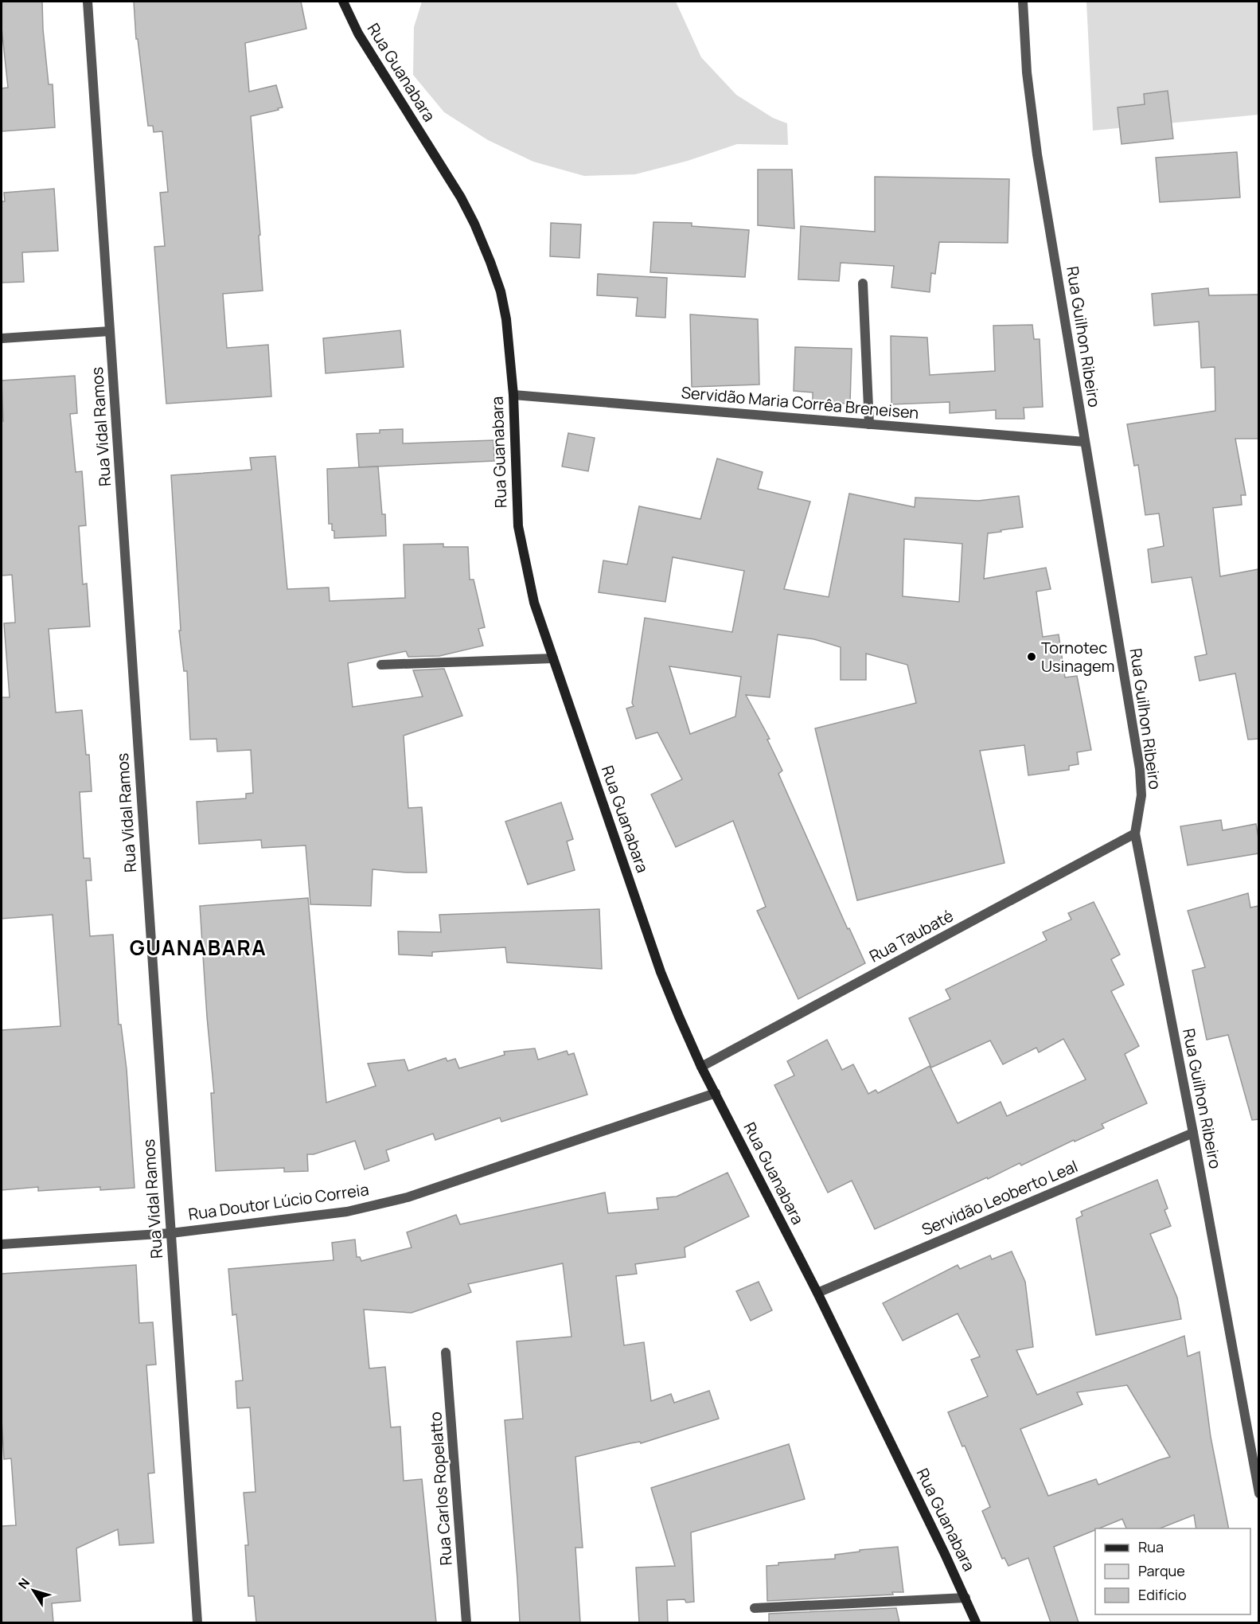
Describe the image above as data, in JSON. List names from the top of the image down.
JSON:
{
  "streets": {
    "main road": ["Rua Guanabara"],
    "street": [
      "Rua Guilhon Ribeiro",
      "Servidão Maria Corrêa Breneisen",
      "Rua Vidal Ramos",
      "Rua Taubaté",
      "Servidão Leoberto Leal",
      "Rua Doutor Lúcio Correia",
      "Rua Carlos Ropelatto"
    ]
  },
  "crossings": [
    ["Rua Guanabara", "Servidão Maria Corrêa Breneisen"],
    ["Rua Guanabara", "Rua Taubaté"],
    ["Rua Guanabara", "Servidão Leoberto Leal"],
    ["Rua Guanabara", "Rua Doutor Lúcio Correia"],
    ["Rua Guilhon Ribeiro", "Servidão Maria Corrêa Breneisen"],
    ["Rua Guilhon Ribeiro", "Rua Taubaté"],
    ["Rua Guilhon Ribeiro", "Servidão Leoberto Leal"],
    ["Rua Vidal Ramos", "Rua Doutor Lúcio Correia"]
  ],
  "districts": ["GUANABARA"],
  "places": ["Tornotec Usinagem"],
  "legend": ["Rua", "Parque", "Edifício"],
  "north": "top left"
}
